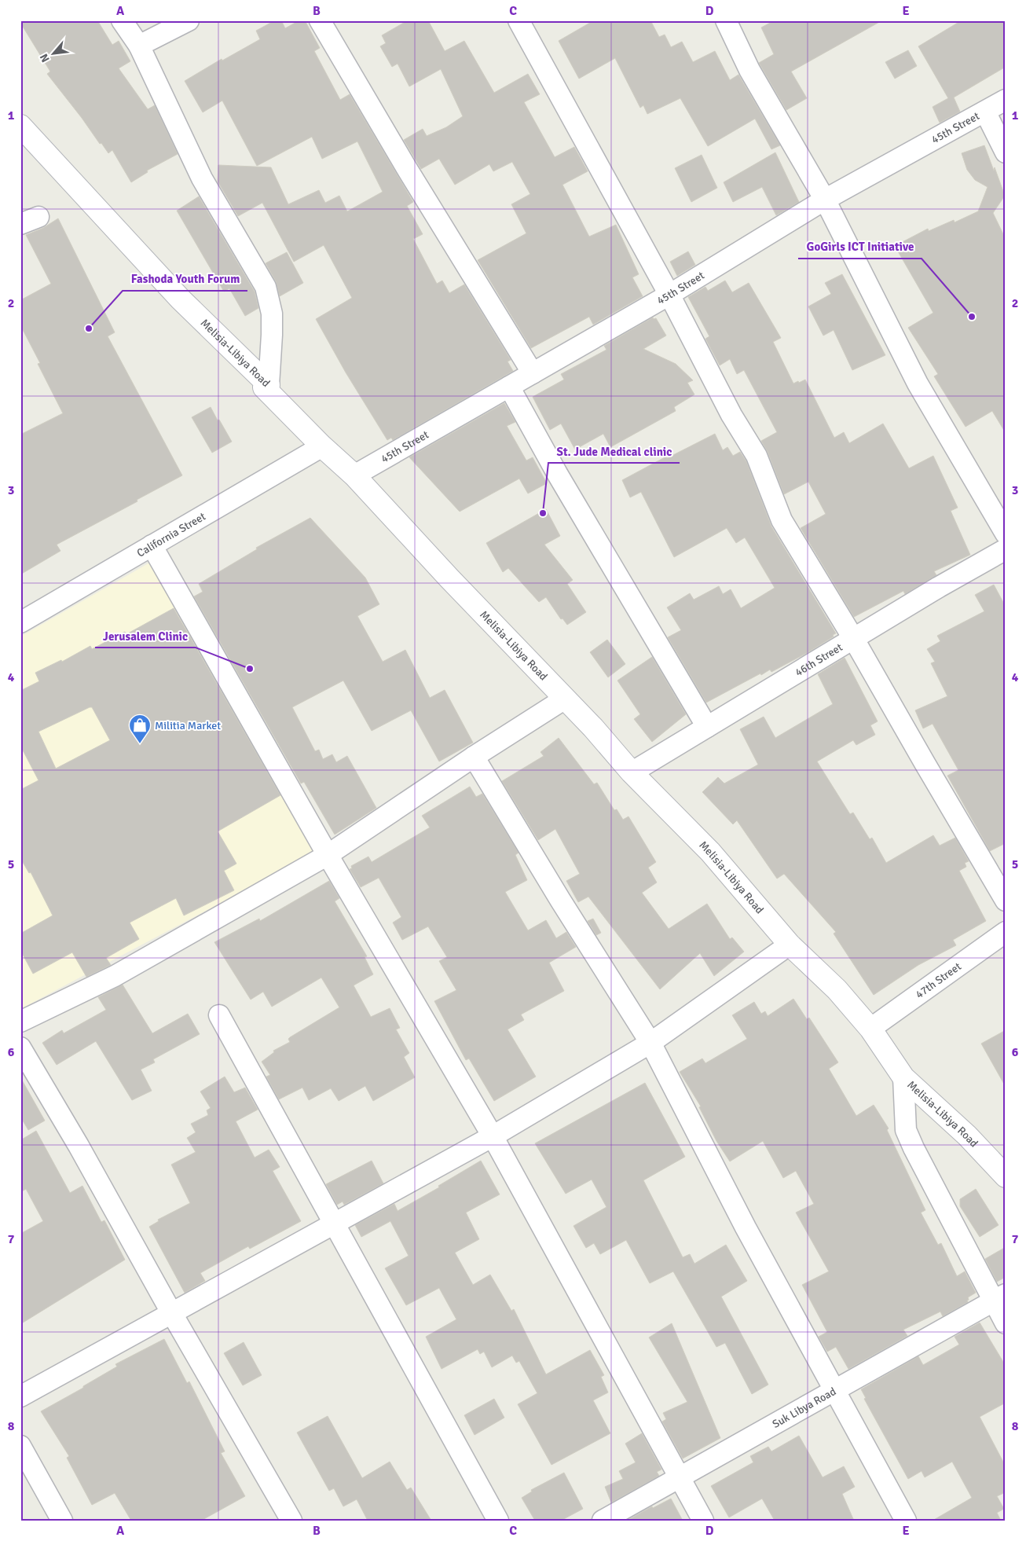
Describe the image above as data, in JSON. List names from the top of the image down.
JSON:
{
  "streets": {
    "main road": ["Melisia-Libiya Road"],
    "street": [
      "45th Street",
      "California Street",
      "46th Street",
      "47th Street",
      "Suk Libya Road"
    ]
  },
  "crossings": [
    ["45th Street", "Melisia-Libiya Road"],
    ["Melisia-Libiya Road", "California Street"],
    ["Melisia-Libiya Road", "46th Street"],
    ["Melisia-Libiya Road", "47th Street"]
  ],
  "places": {
    "other": [
      "GoGirls ICT Initiative",
      "Fashoda Youth Forum",
      "St. Jude Medical clinic",
      "Jerusalem Clinic"
    ],
    "shop": ["Militia Market"]
  },
  "north": "bottom left",
  "grid": {
    "columns": [
      "A",
      "B",
      "C",
      "D",
      "E"
    ],
    "rows": [
      "1",
      "2",
      "3",
      "4",
      "5",
      "6",
      "7",
      "8"
    ]
  }
}
